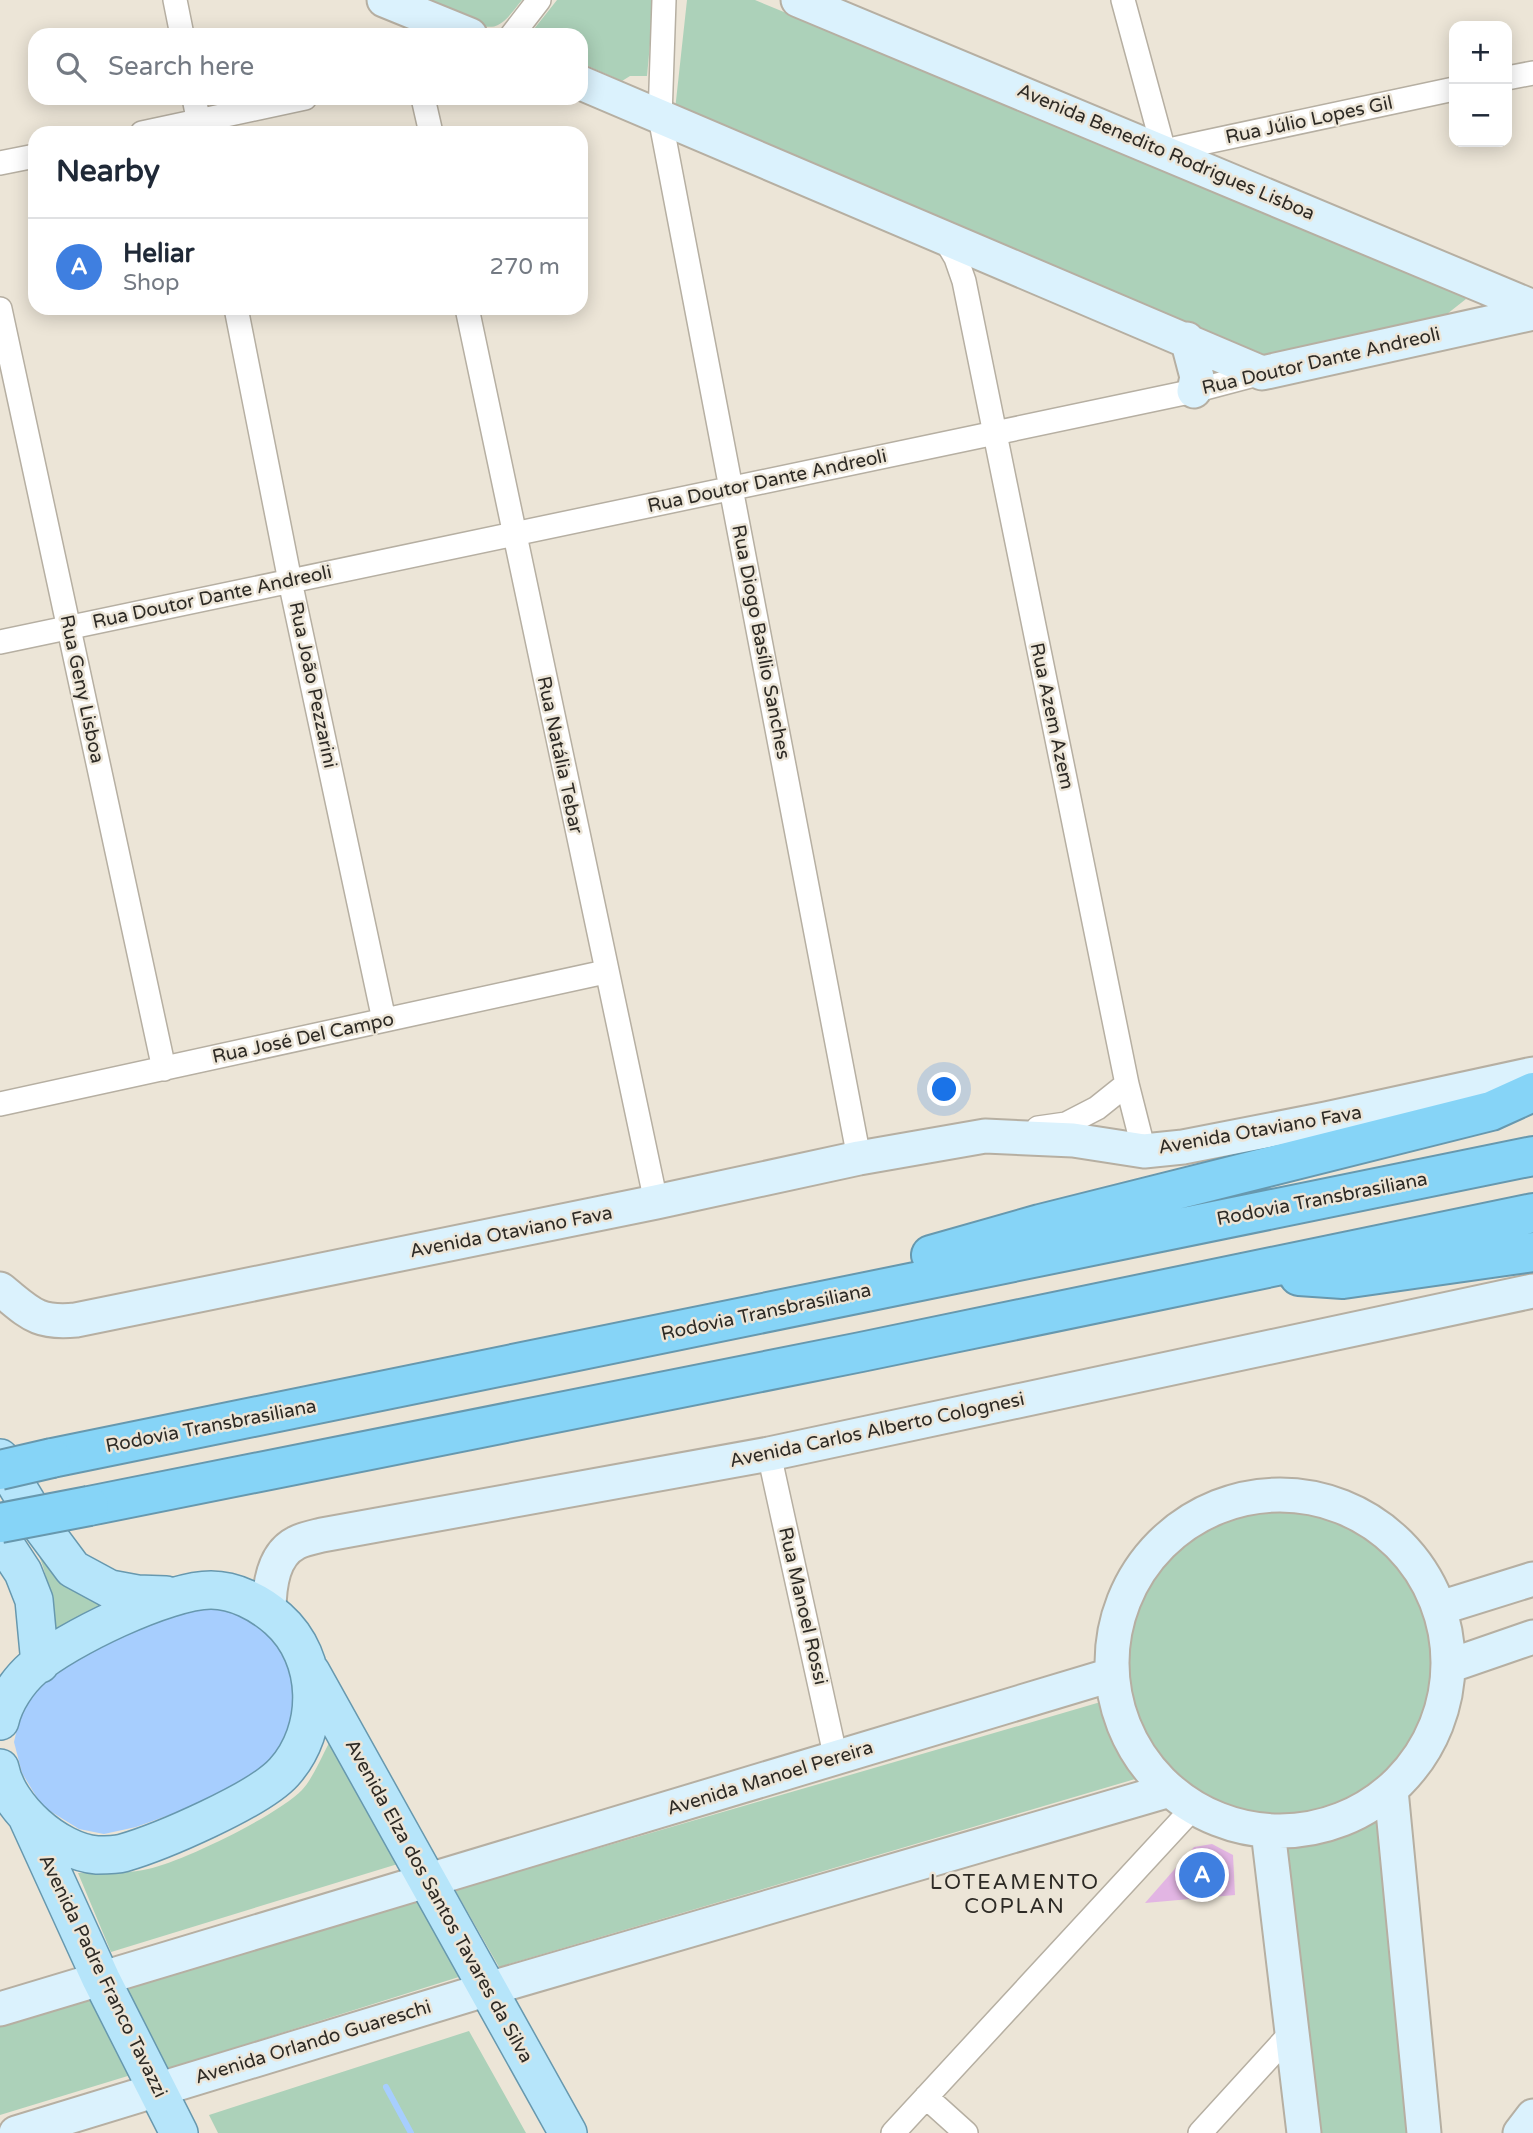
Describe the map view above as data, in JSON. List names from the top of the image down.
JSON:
{
  "streets": {
    "highway": ["Rodovia Transbrasiliana"],
    "main road": ["Avenida Elza dos Santos Tavares da Silva", "Avenida Padre Franco Tavazzi"],
    "street": [
      "Rua Júlio Lopes Gil",
      "Avenida Benedito Rodrigues Lisboa",
      "Rua Doutor Dante Andreoli",
      "Rua Diogo Basílio Sanches",
      "Rua João Pezzarini",
      "Rua Geny Lisboa",
      "Rua Azem Azem",
      "Rua Natália Tebar",
      "Rua José Del Campo",
      "Avenida Otaviano Fava",
      "Avenida Carlos Alberto Colognesi",
      "Rua Manoel Rossi",
      "Avenida Manoel Pereira",
      "Avenida Orlando Guareschi"
    ]
  },
  "crossings": [
    ["Rua Júlio Lopes Gil", "Avenida Benedito Rodrigues Lisboa"],
    ["Rua Doutor Dante Andreoli", "Rua Diogo Basílio Sanches"],
    ["Rua Doutor Dante Andreoli", "Rua João Pezzarini"],
    ["Rua Doutor Dante Andreoli", "Rua Geny Lisboa"],
    ["Rua Doutor Dante Andreoli", "Rua Azem Azem"],
    ["Rua Doutor Dante Andreoli", "Rua Natália Tebar"],
    ["Rua Diogo Basílio Sanches", "Avenida Otaviano Fava"],
    ["Rua João Pezzarini", "Rua José Del Campo"],
    ["Rua Geny Lisboa", "Rua José Del Campo"],
    ["Rua Azem Azem", "Avenida Otaviano Fava"],
    ["Rua Natália Tebar", "Rua José Del Campo"],
    ["Rua Natália Tebar", "Avenida Otaviano Fava"],
    ["Avenida Carlos Alberto Colognesi", "Rua Manoel Rossi"],
    ["Avenida Carlos Alberto Colognesi", "Avenida Elza dos Santos Tavares da Silva"],
    ["Rua Manoel Rossi", "Avenida Manoel Pereira"],
    ["Avenida Manoel Pereira", "Avenida Elza dos Santos Tavares da Silva"],
    ["Avenida Elza dos Santos Tavares da Silva", "Avenida Orlando Guareschi"],
    ["Avenida Padre Franco Tavazzi", "Avenida Orlando Guareschi"]
  ],
  "districts": ["LOTEAMENTO COPLAN"],
  "page": {
    "map_buttons": ["+", "−"],
    "search": "Search here",
    "heading": "Nearby",
    "list": [
      {
        "mark": "A",
        "name": "Heliar",
        "note": "Shop",
        "value": "270 m"
      }
    ],
    "pins": "A"
  }
}
